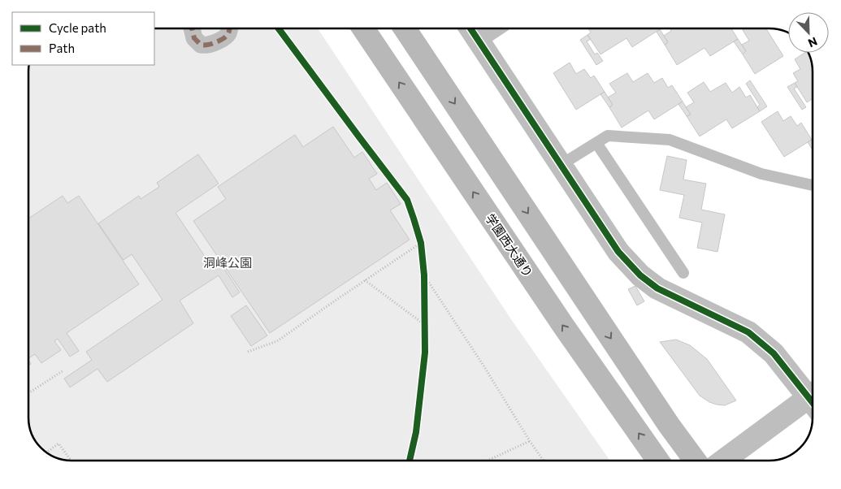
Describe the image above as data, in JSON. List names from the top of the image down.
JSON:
{
  "streets": {
    "main road": ["学園西大通り"]
  },
  "parks": ["洞峰公園"],
  "legend": ["Cycle path", "Path"],
  "north": "bottom right"
}
